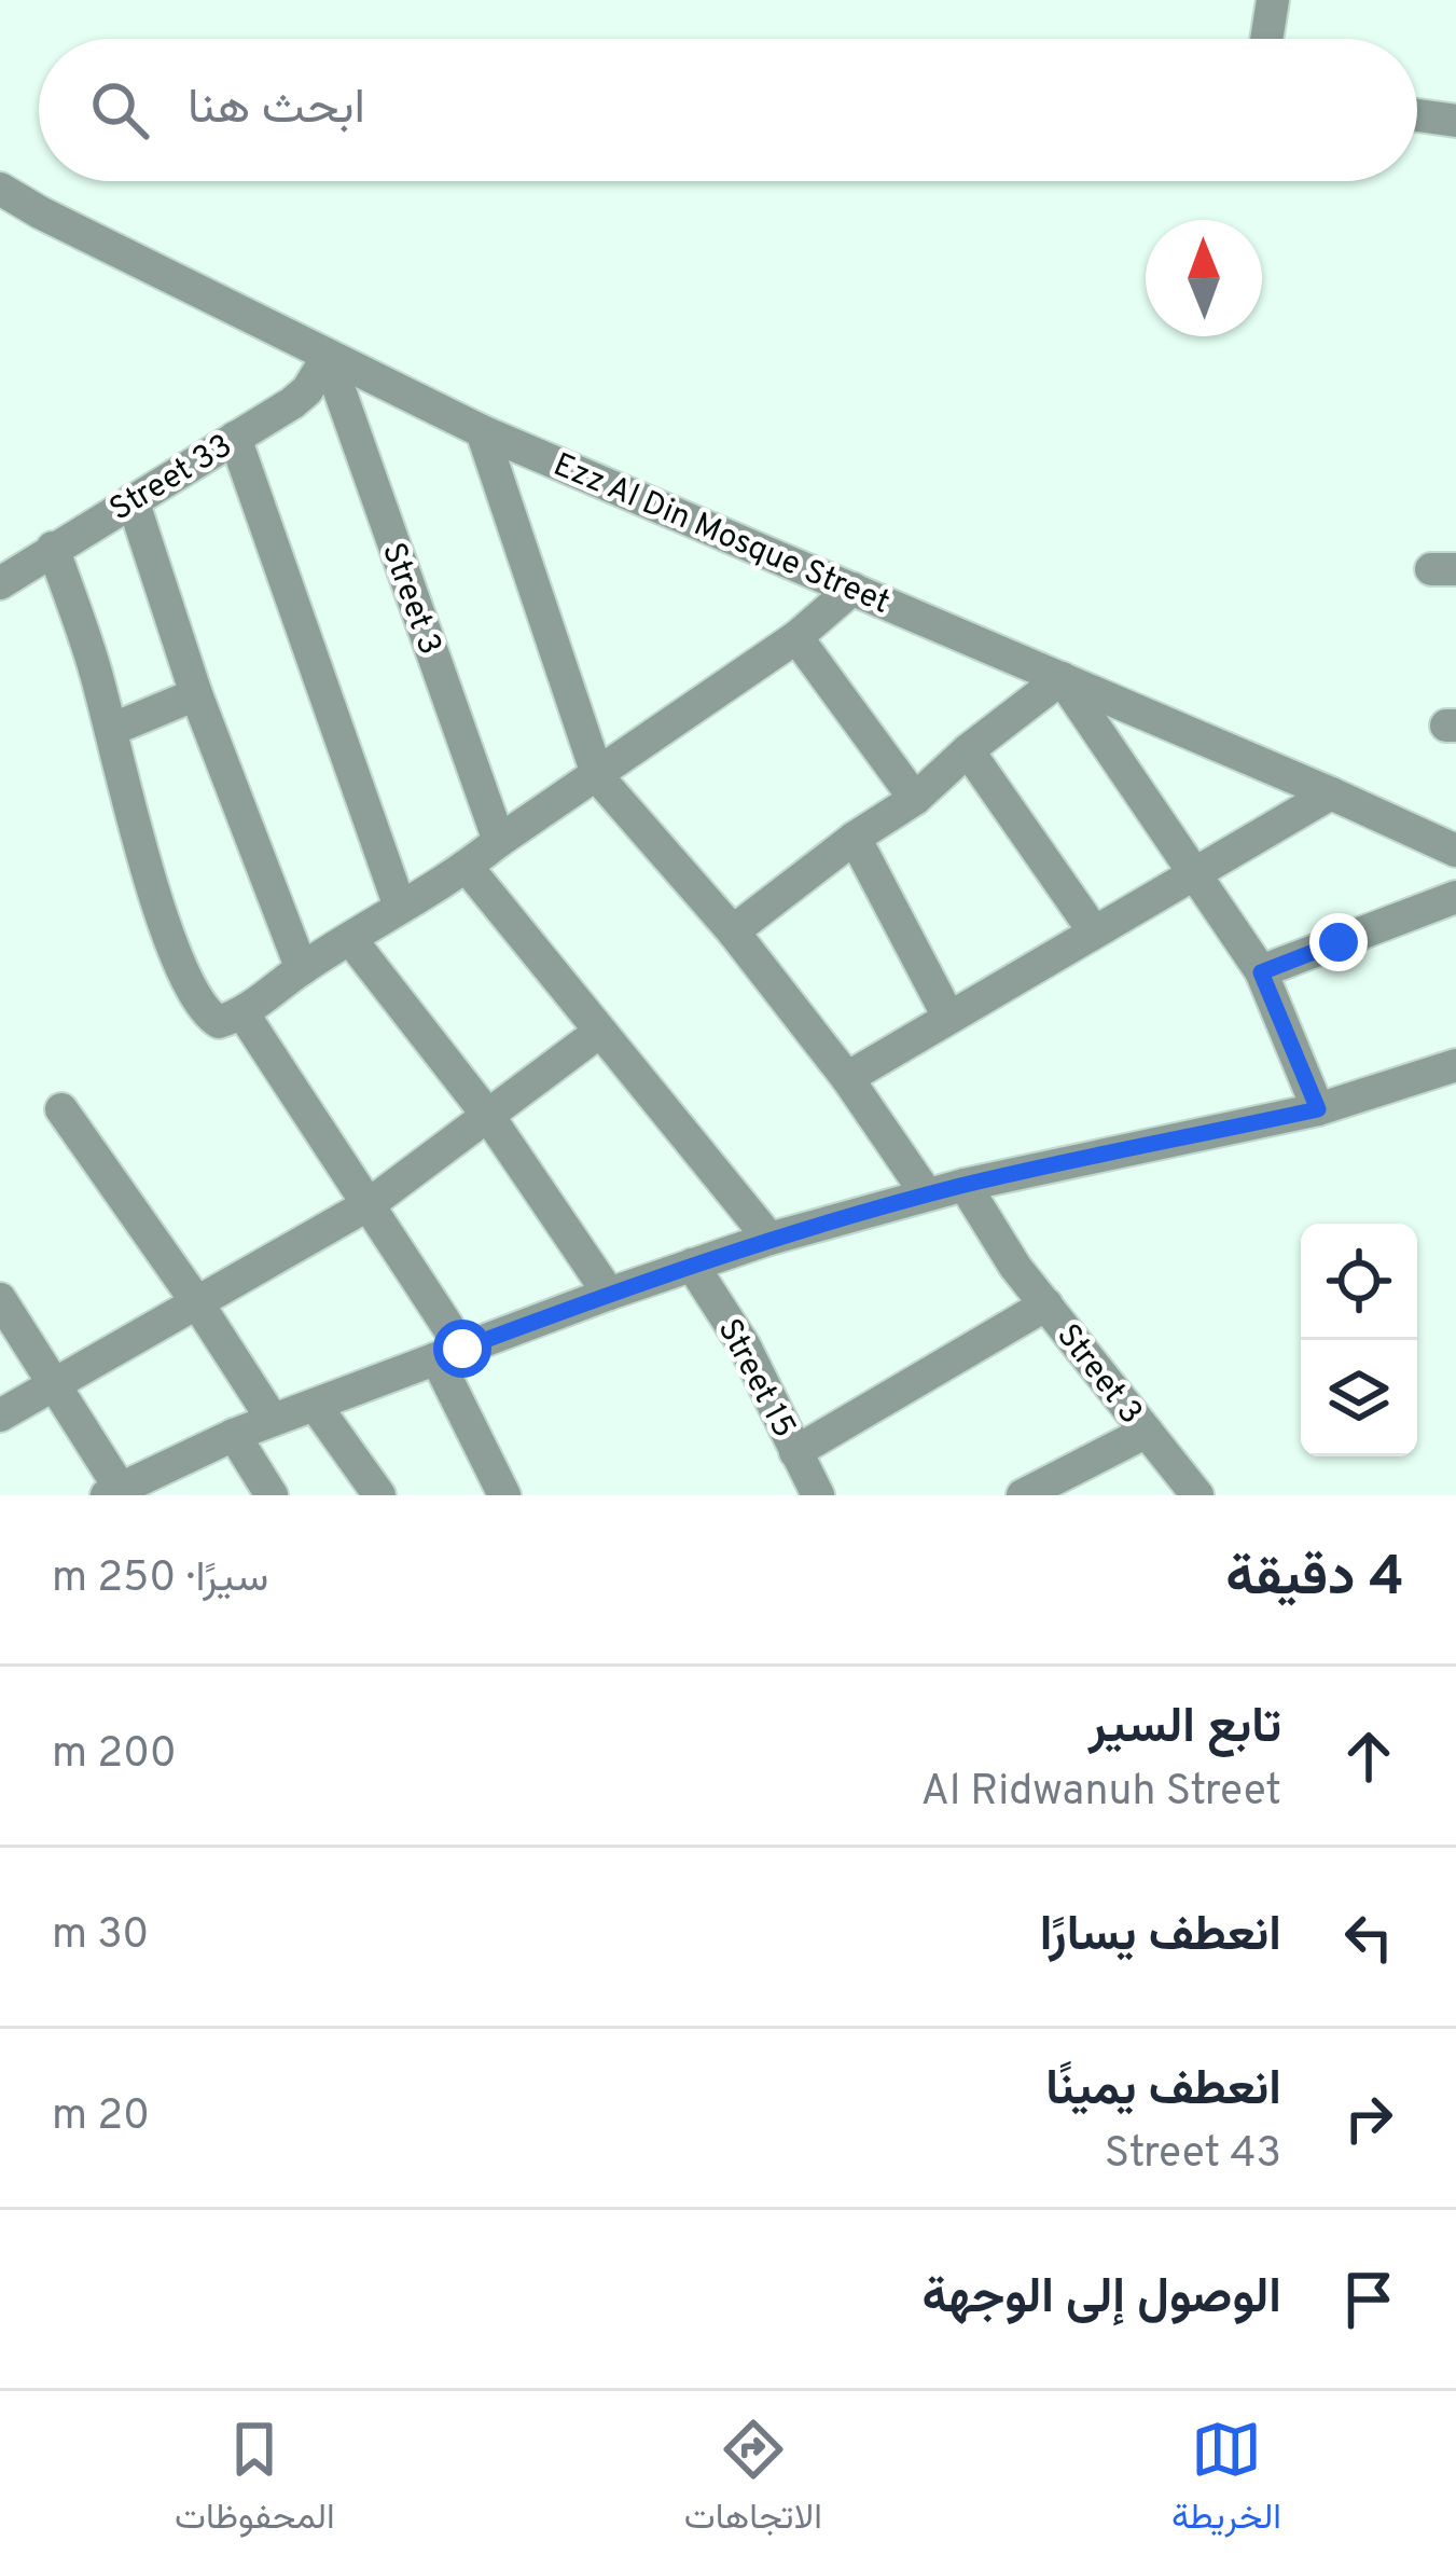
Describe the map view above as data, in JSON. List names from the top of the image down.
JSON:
{
  "streets": {
    "street": [
      "Street 33",
      "Ezz Al Din Mosque Street",
      "Street 3",
      "Street 15"
    ]
  },
  "crossings": [
    ["Street 33", "Ezz Al Din Mosque Street"],
    ["Street 33", "Street 3"],
    ["Ezz Al Din Mosque Street", "Street 3"]
  ],
  "north": "top",
  "page": {
    "search": "ابحث هنا",
    "heading": ["4 دقيقة", "سيرًا · 250 m"],
    "list": [
      ["تابع السير", "Al Ridwanuh Street", "200 m"],
      ["انعطف يسارًا", "30 m"],
      ["انعطف يمينًا", "Street 43", "20 m"],
      "الوصول إلى الوجهة"
    ],
    "nav": ["الخريطة", "الاتجاهات", "المحفوظات"]
  }
}
